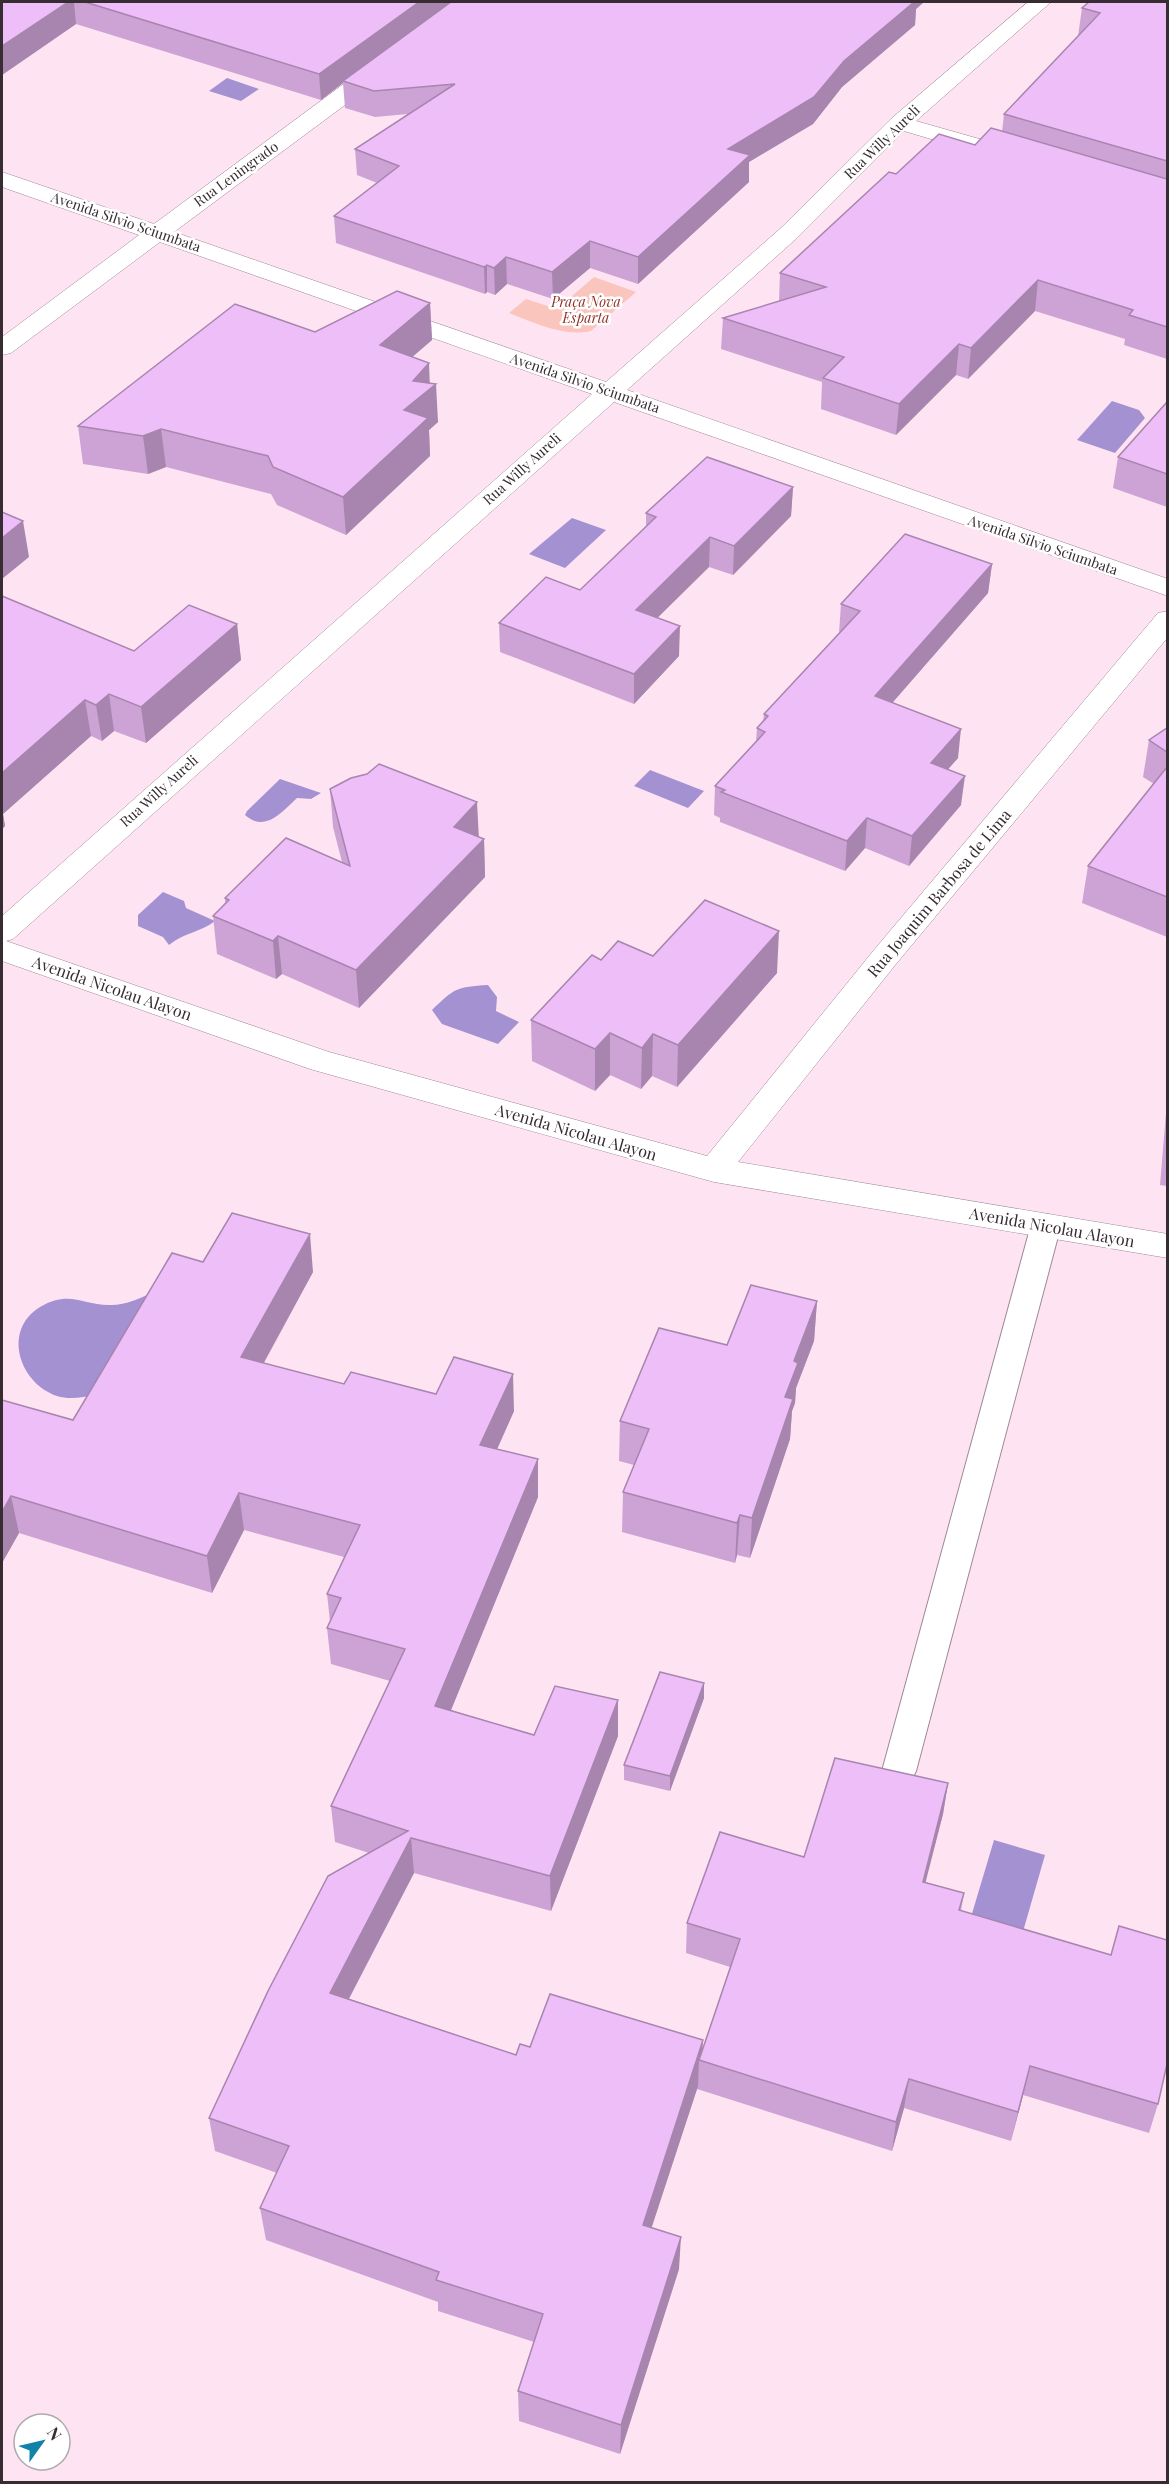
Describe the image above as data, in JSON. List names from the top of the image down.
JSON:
{
  "streets": {
    "street": [
      "Rua Willy Aureli",
      "Rua Leningrado",
      "Avenida Silvio Sciumbata",
      "Rua Joaquim Barbosa de Lima",
      "Avenida Nicolau Alayon"
    ]
  },
  "crossings": [
    ["Rua Willy Aureli", "Avenida Silvio Sciumbata"],
    ["Rua Leningrado", "Avenida Silvio Sciumbata"],
    ["Rua Joaquim Barbosa de Lima", "Avenida Nicolau Alayon"]
  ],
  "parks": ["Praça Nova Esparta"],
  "north": "top right"
}
